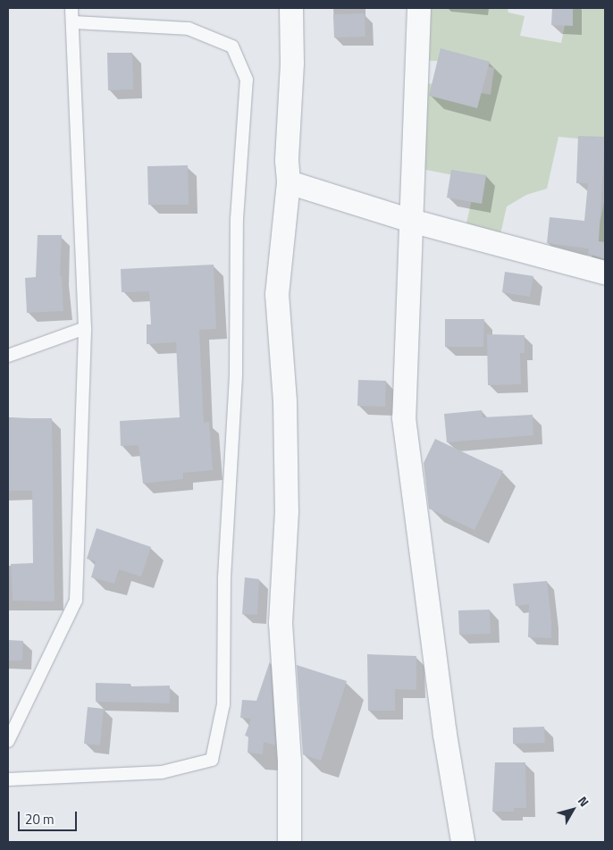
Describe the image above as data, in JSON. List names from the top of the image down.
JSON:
{
  "scale_bar": "20 m",
  "north": "top right"
}
